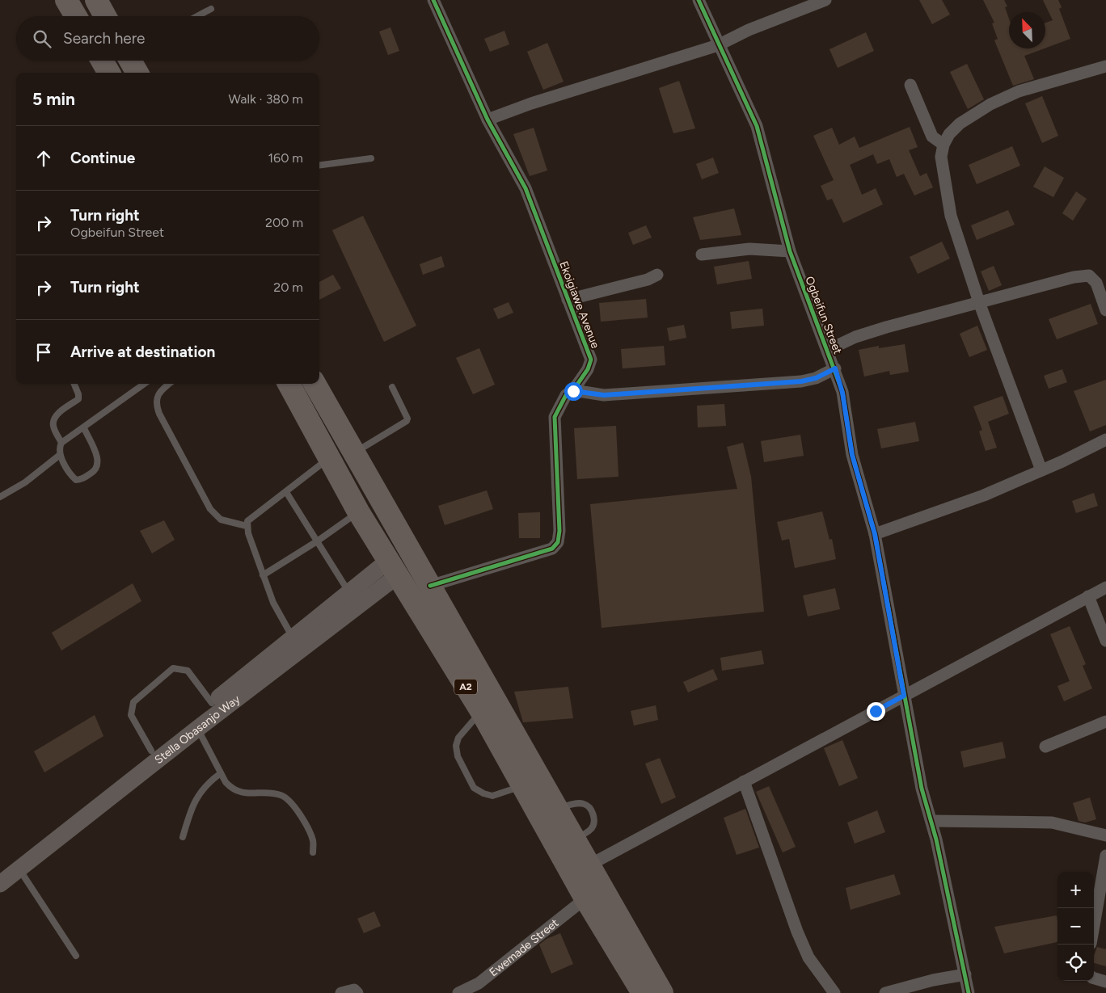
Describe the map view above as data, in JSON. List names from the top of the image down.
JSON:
{
  "streets": {
    "highway": ["A2"],
    "street": [
      "Ekoigiawe Avenue",
      "Ogbeifun Street",
      "Stella Obasanjo Way",
      "Ewemade Street"
    ]
  },
  "crossings": [
    ["Ekoigiawe Avenue", "A2"],
    ["A2", "Stella Obasanjo Way"],
    ["A2", "Ewemade Street"]
  ],
  "north": "top left",
  "page": {
    "search": "Search here",
    "heading": ["5 min", "Walk · 380 m"],
    "list": [
      ["Continue", "160 m"],
      ["Turn right", "Ogbeifun Street", "200 m"],
      ["Turn right", "20 m"],
      "Arrive at destination"
    ],
    "map_buttons": ["+", "−"]
  }
}
